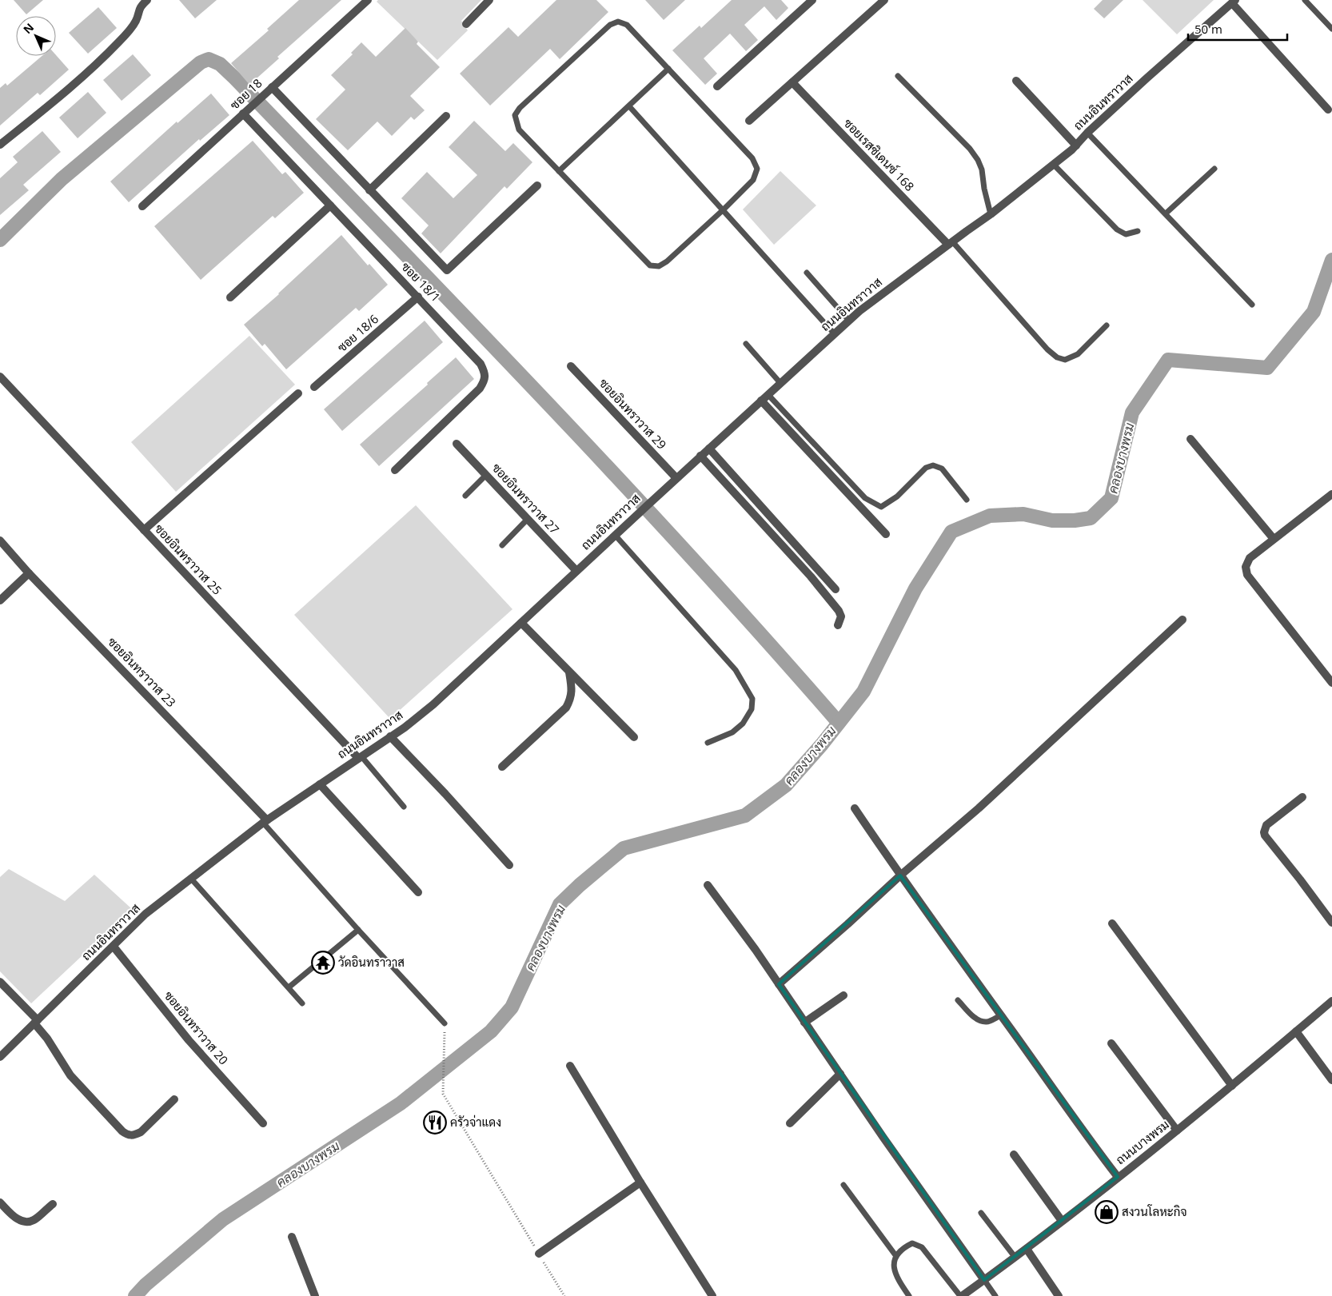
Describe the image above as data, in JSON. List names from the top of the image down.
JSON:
{
  "streets": {
    "street": [
      "ซอย 18",
      "ถนนอินทราวาส",
      "ซอยเรสซิเดนซ์ 168",
      "ซอย 18/1",
      "ซอย 18/6",
      "ซอยอินทราวาส 29",
      "ซอยอินทราวาส 27",
      "ซอยอินทราวาส 25",
      "ซอยอินทราวาส 23",
      "ซอยอินทราวาส 20",
      "ถนนบางพรม"
    ]
  },
  "crossings": [
    ["ซอย 18", "ซอย 18/1"],
    ["ถนนอินทราวาส", "ซอยเรสซิเดนซ์ 168"],
    ["ถนนอินทราวาส", "ซอยอินทราวาส 29"],
    ["ถนนอินทราวาส", "ซอยอินทราวาส 27"],
    ["ถนนอินทราวาส", "ซอยอินทราวาส 25"],
    ["ถนนอินทราวาส", "ซอยอินทราวาส 23"],
    ["ถนนอินทราวาส", "ซอยอินทราวาส 20"],
    ["ซอย 18/1", "ซอย 18/6"]
  ],
  "water": ["คลองบางพรม"],
  "places": {
    "temple": ["วัดอินทราวาส"],
    "restaurant": ["ครัวจ่าแดง"],
    "shop": ["สงวนโลหะกิจ"]
  },
  "scale_bar": "50 m",
  "north": "top left"
}
